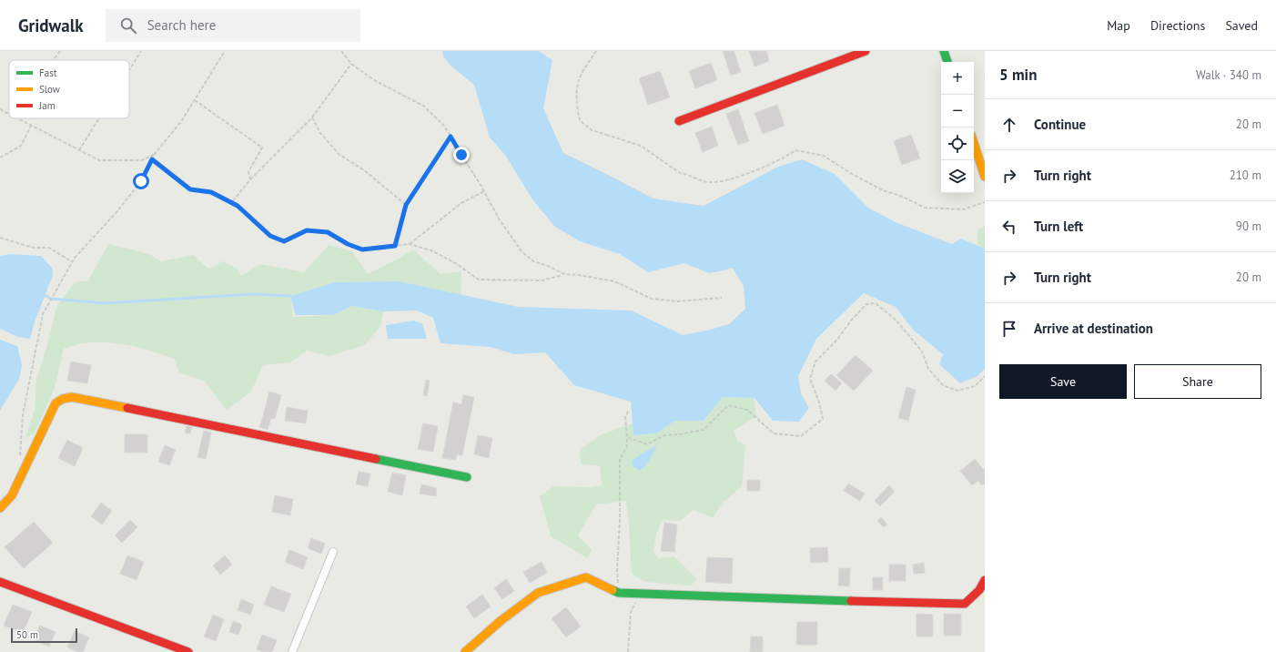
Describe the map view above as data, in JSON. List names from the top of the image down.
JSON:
{
  "legend": ["Fast", "Slow", "Jam"],
  "scale_bar": "50 m",
  "page": {
    "header": "Gridwalk",
    "search": "Search here",
    "nav": ["Map", "Directions", "Saved"],
    "heading": ["5 min", "Walk · 340 m"],
    "map_buttons": ["+", "−"],
    "list": [
      ["Continue", "20 m"],
      ["Turn right", "210 m"],
      ["Turn left", "90 m"],
      ["Turn right", "20 m"],
      "Arrive at destination"
    ],
    "buttons": ["Save", "Share"],
    "scale": "50 m"
  }
}
